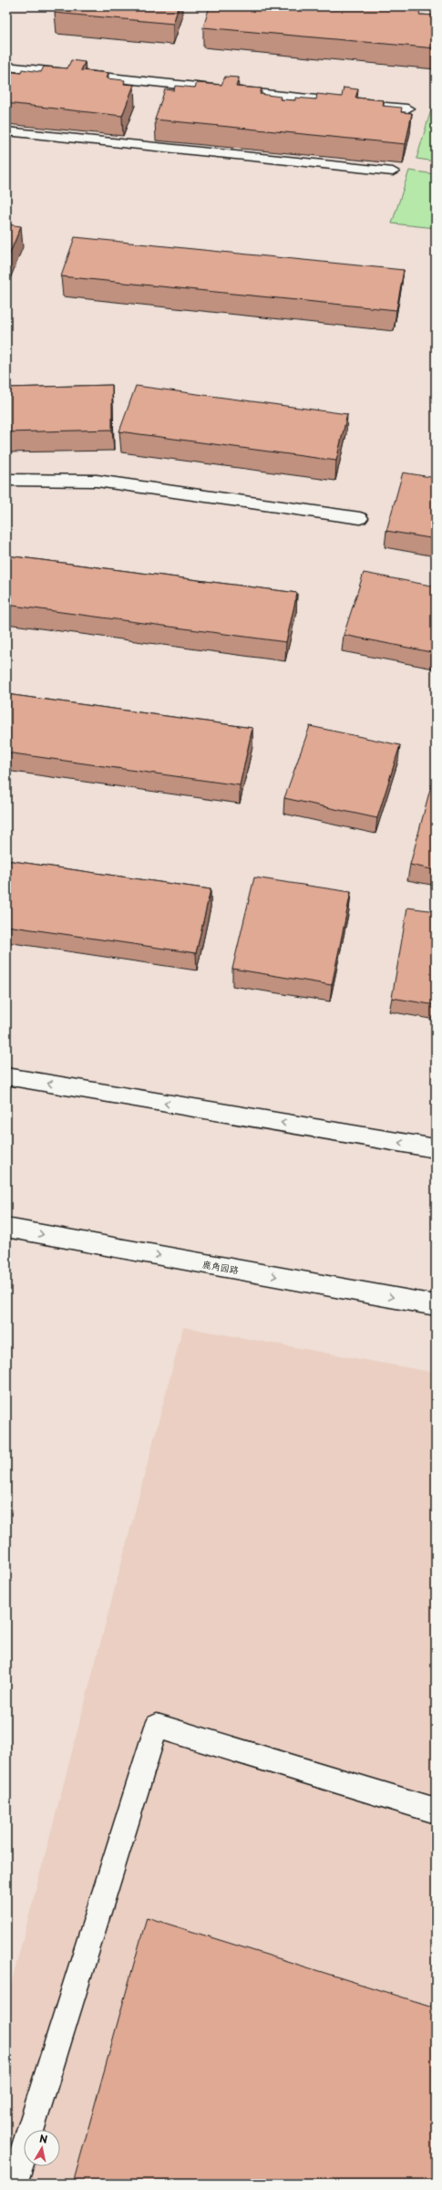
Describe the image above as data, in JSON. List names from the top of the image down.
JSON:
{
  "streets": {
    "street": ["鹿角园路"]
  },
  "north": "top"
}
